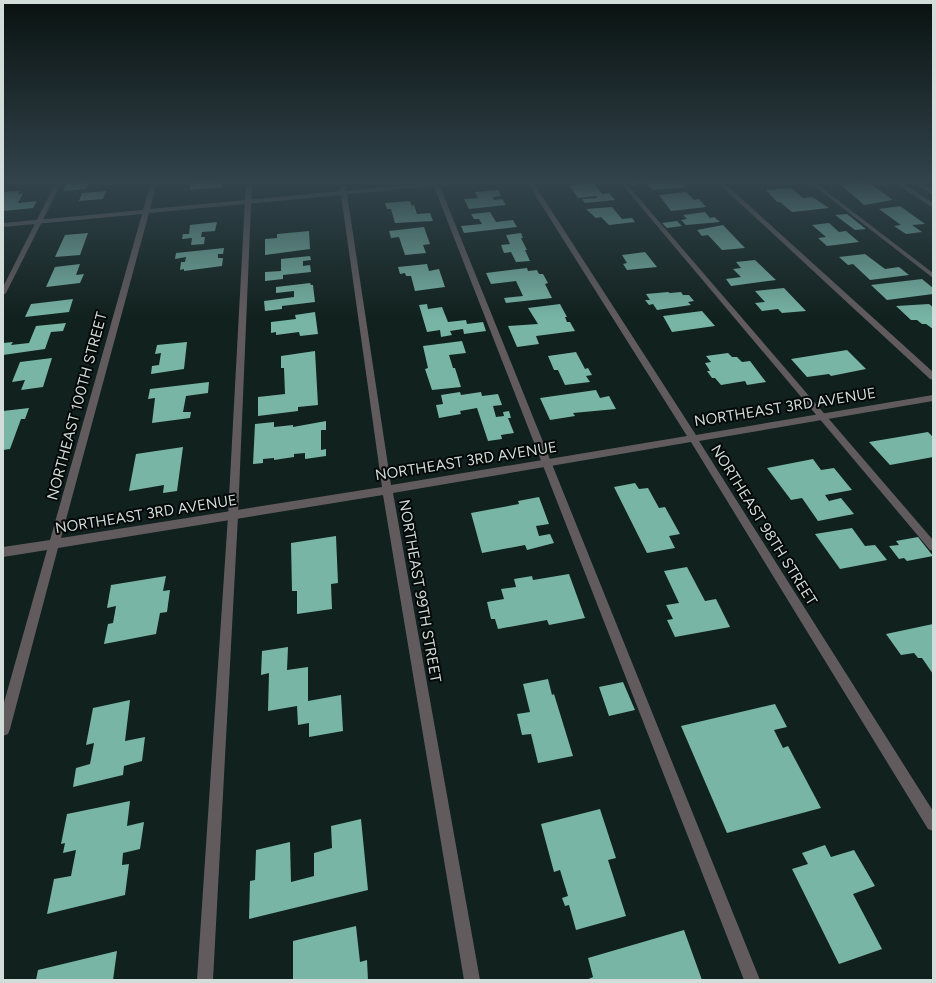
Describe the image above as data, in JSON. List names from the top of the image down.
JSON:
{
  "streets": {
    "street": [
      "NORTHEAST 100TH STREET",
      "NORTHEAST 3RD AVENUE",
      "NORTHEAST 98TH STREET",
      "NORTHEAST 99TH STREET"
    ]
  },
  "crossings": [
    ["NORTHEAST 100TH STREET", "NORTHEAST 3RD AVENUE"],
    ["NORTHEAST 3RD AVENUE", "NORTHEAST 98TH STREET"],
    ["NORTHEAST 3RD AVENUE", "NORTHEAST 99TH STREET"]
  ]
}
